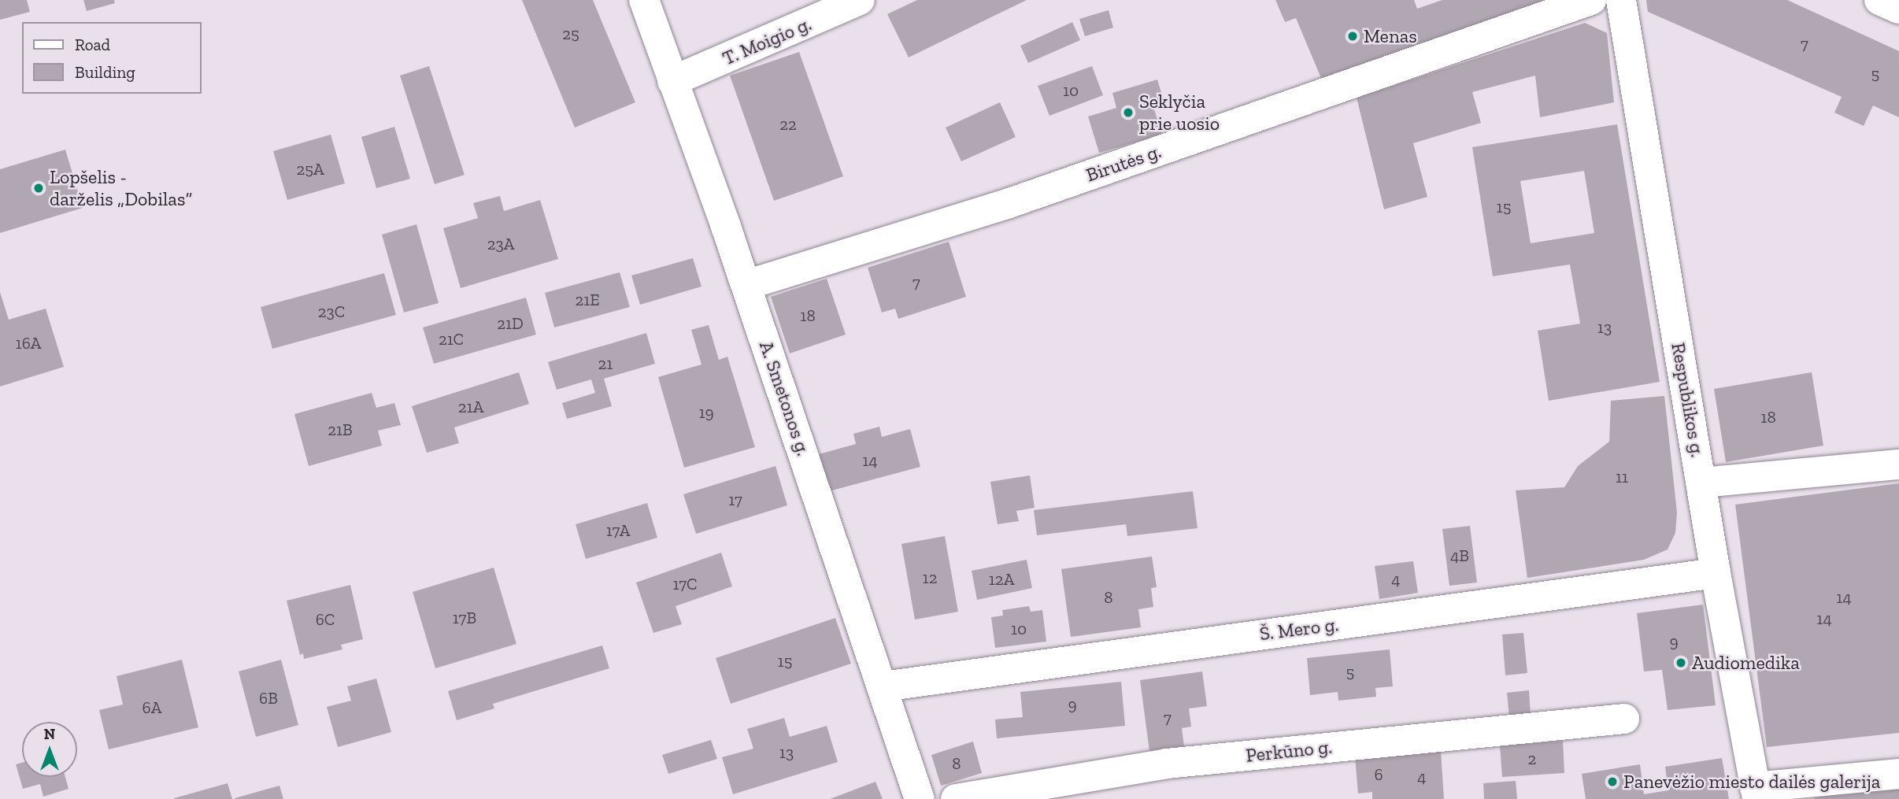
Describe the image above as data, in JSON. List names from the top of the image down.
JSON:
{
  "streets": {
    "street": [
      "T. Moigio g.",
      "Birutės g.",
      "A. Smetonos g.",
      "Respublikos g.",
      "Š. Mero g.",
      "Perkūno g."
    ]
  },
  "crossings": [
    ["T. Moigio g.", "A. Smetonos g."],
    ["Birutės g.", "A. Smetonos g."],
    ["A. Smetonos g.", "Š. Mero g."],
    ["Respublikos g.", "Š. Mero g."]
  ],
  "places": [
    "Menas",
    "Seklyčia prie uosio",
    "Lopšelis - darželis „Dobilas“",
    "Audiomedika",
    "Panevėžio miesto dailės galerija"
  ],
  "house_numbers": [
    "25",
    "7",
    "5",
    "10",
    "22",
    "25A",
    "15",
    "23A",
    "7",
    "21E",
    "23C",
    "18",
    "21D",
    "13",
    "21C",
    "16A",
    "21",
    "21A",
    "19",
    "18",
    "21B",
    "14",
    "11",
    "17",
    "17A",
    "4B",
    "12",
    "12A",
    "4",
    "17C",
    "8",
    "14",
    "17B",
    "14",
    "6C",
    "10",
    "9",
    "15",
    "5",
    "6B",
    "9",
    "6A",
    "7",
    "13",
    "2",
    "8",
    "6",
    "4"
  ],
  "legend": ["Road", "Building"],
  "north": "top"
}
